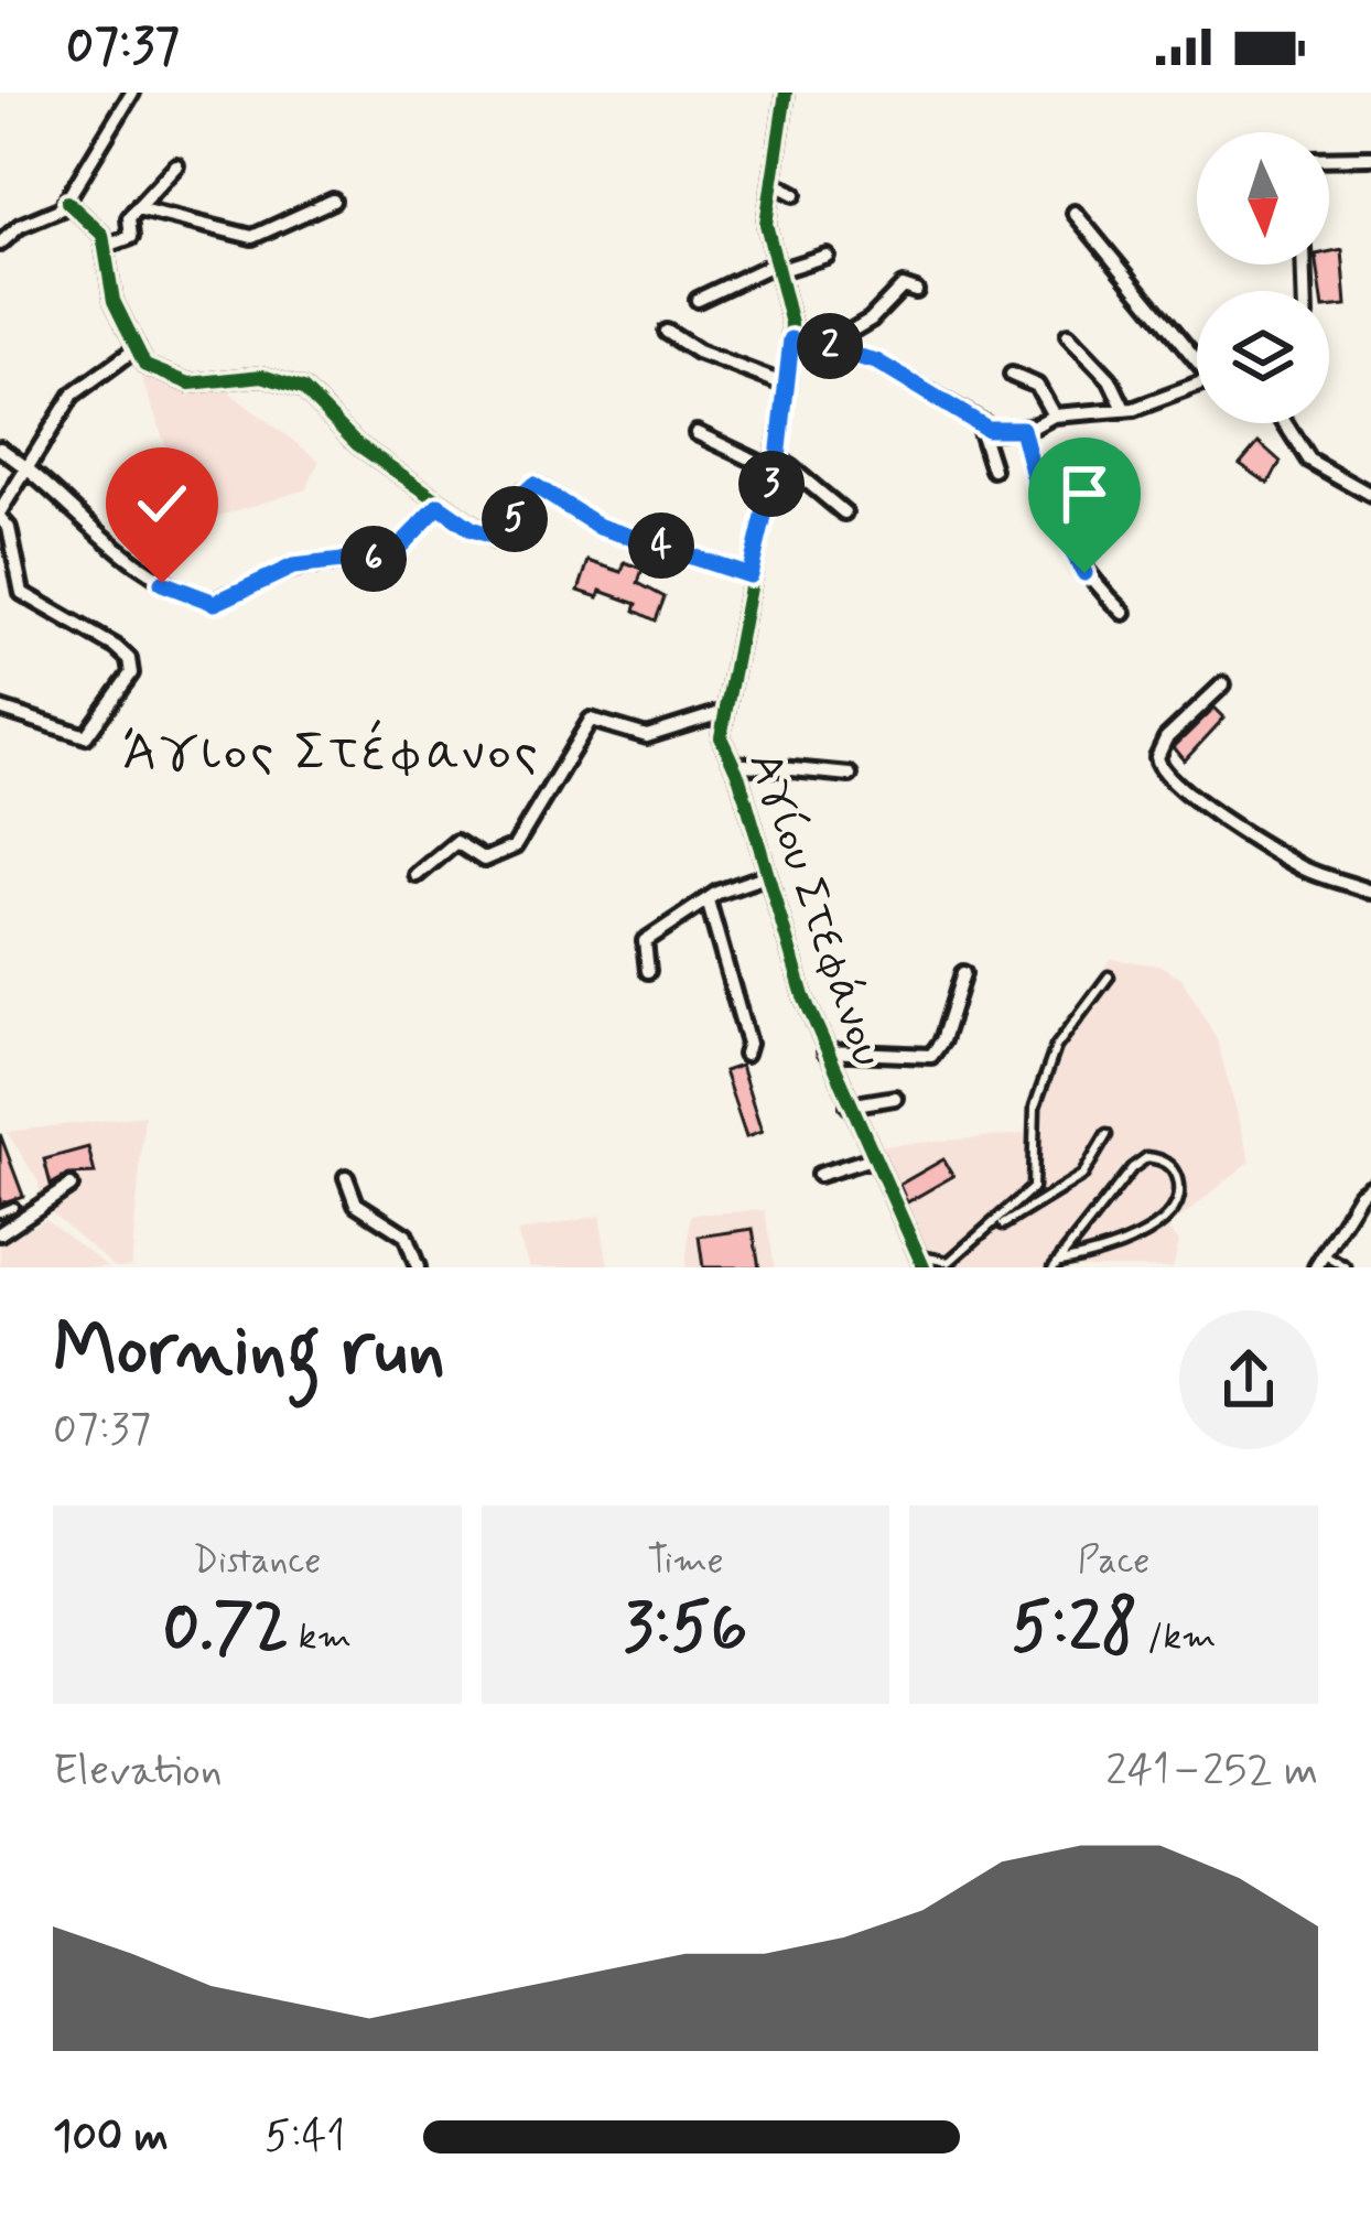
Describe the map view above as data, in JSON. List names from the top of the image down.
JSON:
{
  "streets": {
    "street": ["Αγίου Στεφάνου"]
  },
  "districts": ["Άγιος Στέφανος"],
  "north": "bottom",
  "page": {
    "status": "07:37",
    "pins": [
      "2",
      "3",
      "5",
      "4",
      "6"
    ],
    "heading": ["Morning run", "07:37"],
    "stats": [
      ["Distance", "0.72 km"],
      ["Time", "3:56"],
      ["Pace", "5:28 /km"]
    ],
    "chart": ["Elevation", "241–252 m"],
    "list": [
      {
        "name": "100 m",
        "note": "5:41"
      }
    ]
  }
}
